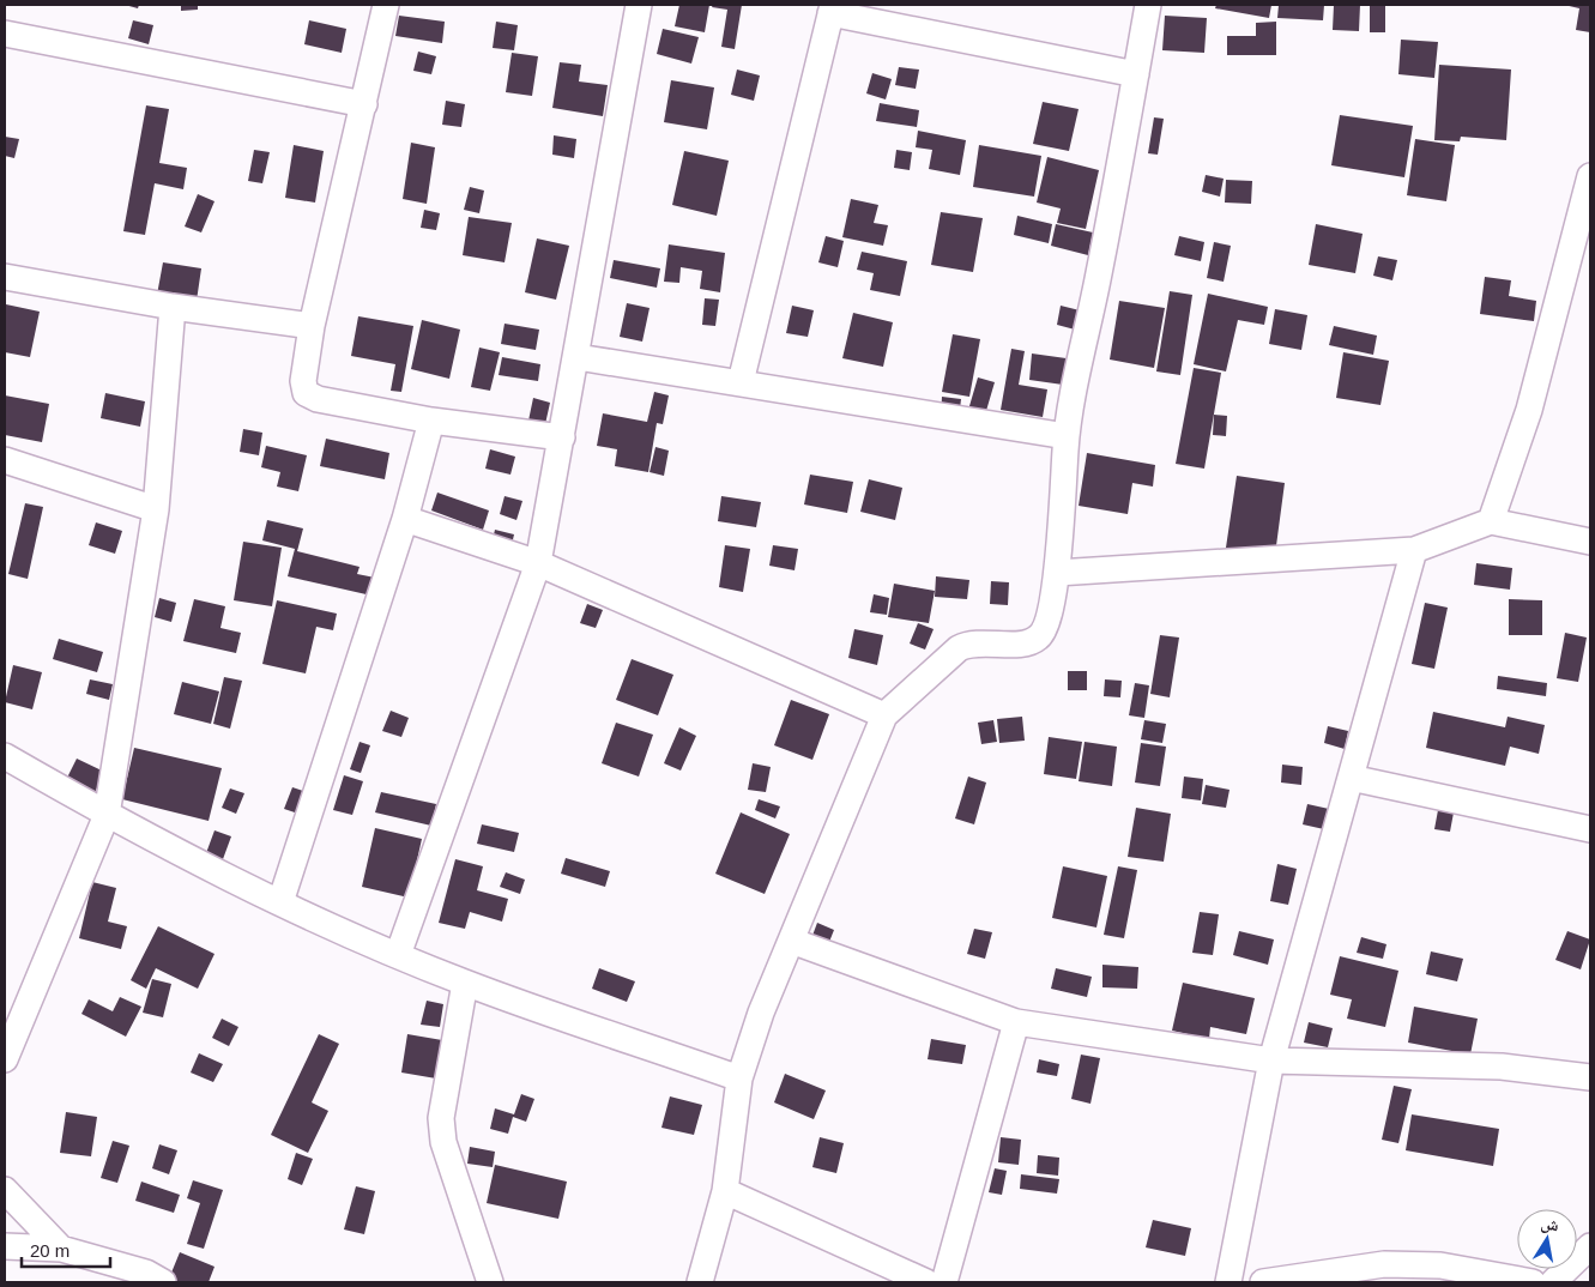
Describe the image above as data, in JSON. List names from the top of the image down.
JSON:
{
  "scale_bar": "20 m",
  "north": "top"
}
